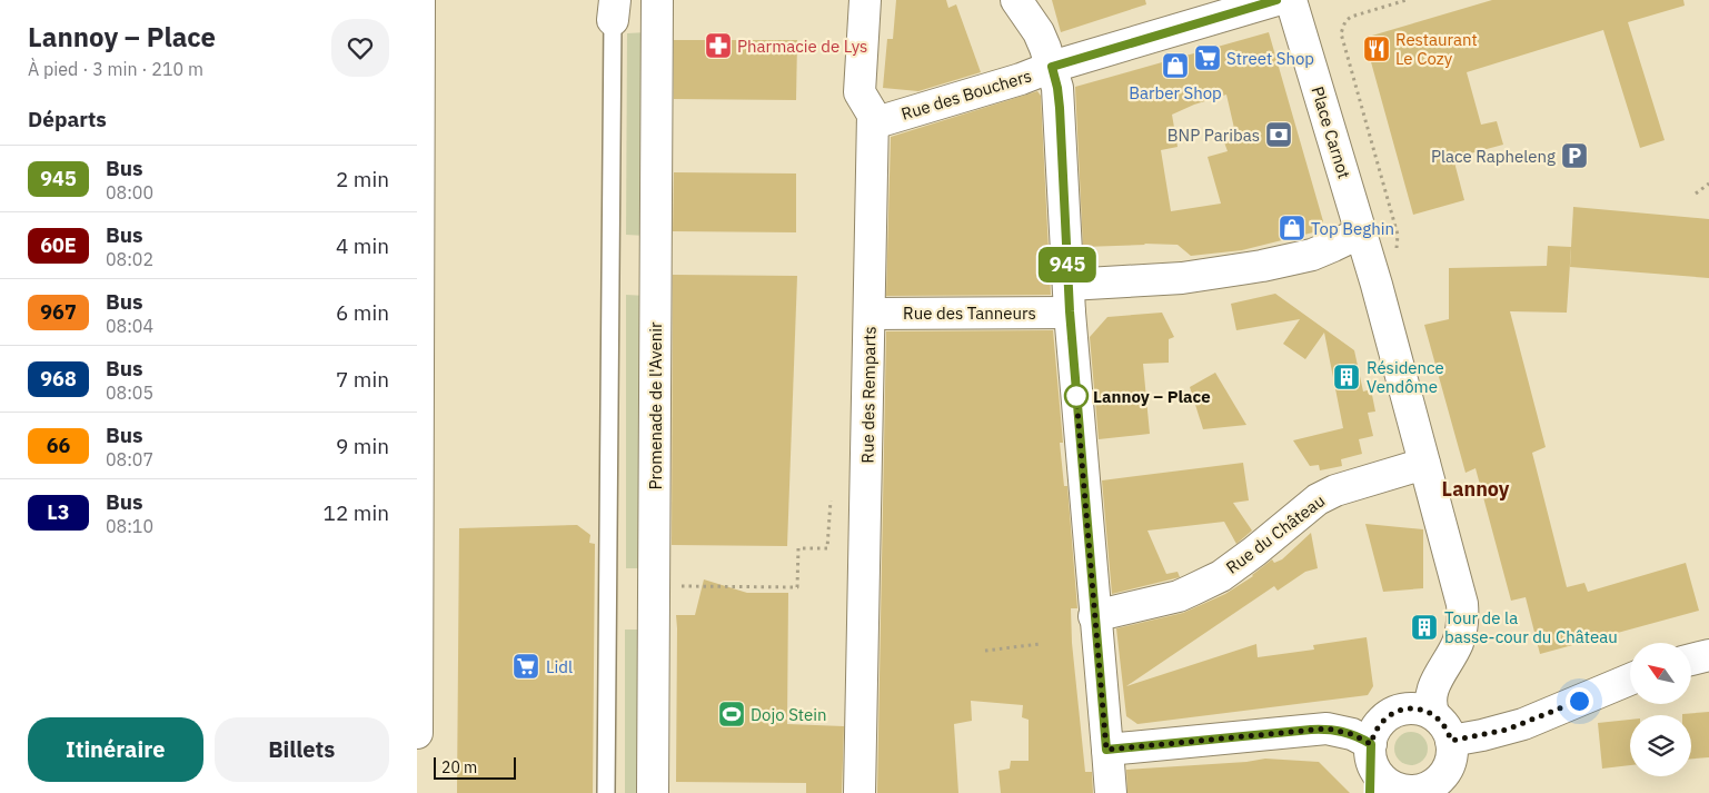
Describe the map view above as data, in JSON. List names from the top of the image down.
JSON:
{
  "streets": {
    "street": [
      "Rue des Bouchers",
      "Place Carnot",
      "Rue des Tanneurs",
      "Rue des Remparts",
      "Promenade de l'Avenir",
      "Rue du Château"
    ]
  },
  "crossings": [
    ["Rue des Bouchers", "Rue des Remparts"],
    ["Place Carnot", "Rue des Tanneurs"],
    ["Place Carnot", "Rue du Château"],
    ["Rue des Tanneurs", "Rue des Remparts"]
  ],
  "districts": ["Lannoy"],
  "places": {
    "pharmacy": ["Pharmacie de Lys"],
    "restaurant": ["Restaurant Le Cozy"],
    "supermarket": ["Street Shop", "Lidl"],
    "shop": ["Barber Shop", "Top Beghin"],
    "bank": ["BNP Paribas"],
    "parking": ["Place Rapheleng"],
    "building": ["Résidence Vendôme", "Tour de la basse-cour du Château"],
    "other": ["Lannoy – Place"],
    "sports": ["Dojo Stein"]
  },
  "lines": ["bus line 945"],
  "scale_bar": "20 m",
  "north": "top left",
  "page": {
    "heading": [
      ["Lannoy – Place", "À pied · 3 min · 210 m"],
      "Départs"
    ],
    "on_map": "945",
    "list": [
      {
        "mark": "945",
        "name": "Bus",
        "note": "08:00",
        "value": "2 min"
      },
      {
        "mark": "60E",
        "name": "Bus",
        "note": "08:02",
        "value": "4 min"
      },
      {
        "mark": "967",
        "name": "Bus",
        "note": "08:04",
        "value": "6 min"
      },
      {
        "mark": "968",
        "name": "Bus",
        "note": "08:05",
        "value": "7 min"
      },
      {
        "mark": "66",
        "name": "Bus",
        "note": "08:07",
        "value": "9 min"
      },
      {
        "mark": "L3",
        "name": "Bus",
        "note": "08:10",
        "value": "12 min"
      }
    ],
    "buttons": ["Itinéraire", "Billets"],
    "scale": "20 m"
  }
}
